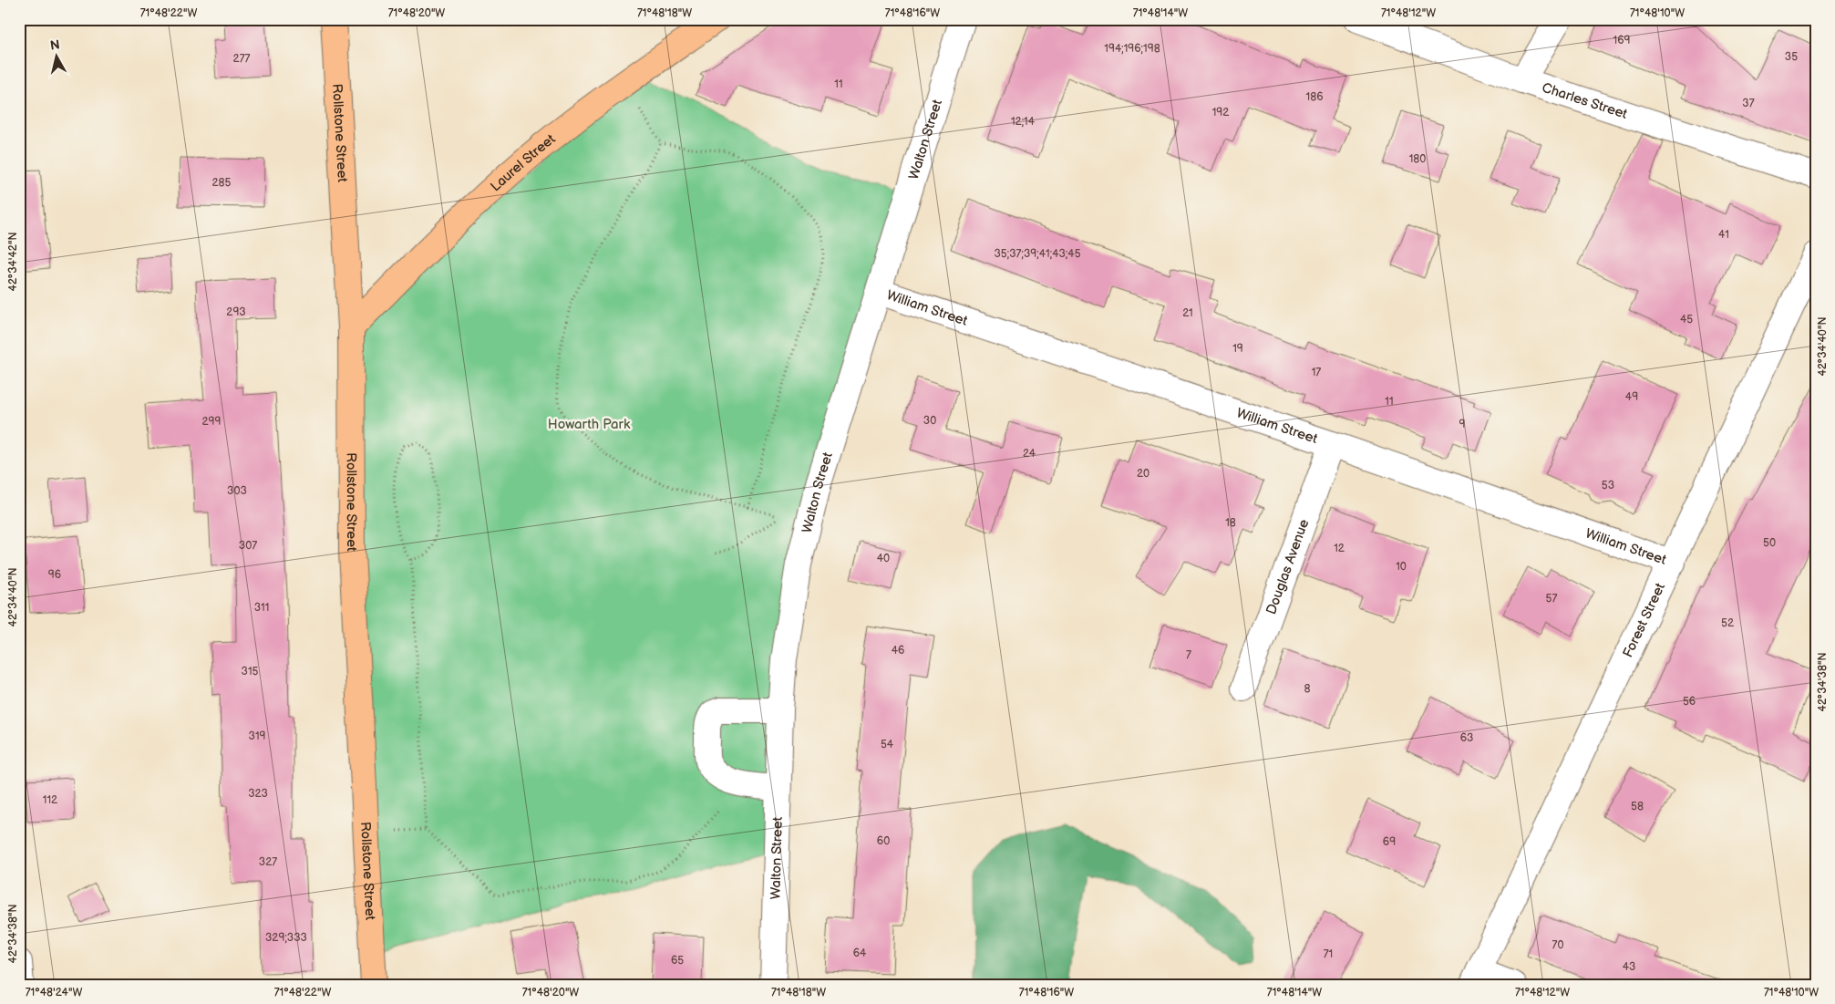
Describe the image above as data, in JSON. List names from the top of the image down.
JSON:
{
  "streets": {
    "main road": ["Rollstone Street", "Laurel Street"],
    "street": [
      "Charles Street",
      "Walton Street",
      "William Street",
      "Douglas Avenue",
      "Forest Street"
    ]
  },
  "crossings": [
    ["Rollstone Street", "Laurel Street"],
    ["Walton Street", "William Street"],
    ["William Street", "Douglas Avenue"],
    ["William Street", "Forest Street"]
  ],
  "parks": ["Howarth Park"],
  "house_numbers": [
    "169",
    "194;196;198",
    "35",
    "277",
    "11",
    "186",
    "37",
    "192",
    "12;14",
    "180",
    "285",
    "41",
    "35;37;39;41;43;45",
    "293",
    "21",
    "45",
    "19",
    "17",
    "49",
    "11",
    "30",
    "299",
    "9",
    "24",
    "20",
    "53",
    "303",
    "18",
    "50",
    "307",
    "12",
    "40",
    "10",
    "96",
    "57",
    "311",
    "52",
    "46",
    "7",
    "315",
    "8",
    "56",
    "319",
    "63",
    "54",
    "323",
    "112",
    "58",
    "60",
    "69",
    "327",
    "329;333",
    "70",
    "64",
    "71",
    "65",
    "43"
  ],
  "north": "top",
  "coordinates": [
    "71°48'22\"W",
    "71°48'20\"W",
    "71°48'18\"W",
    "71°48'16\"W",
    "71°48'14\"W",
    "71°48'12\"W",
    "71°48'10\"W",
    "42°34'42\"N",
    "42°34'40\"N",
    "42°34'38\"N",
    "71°48'24\"W"
  ]
}
